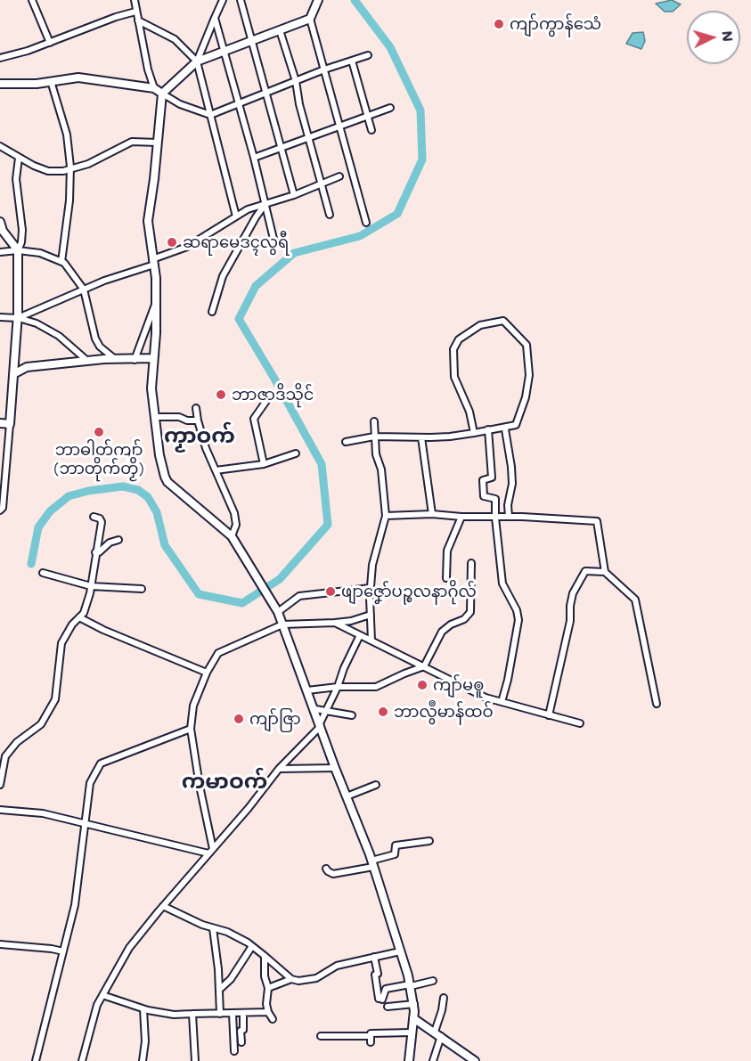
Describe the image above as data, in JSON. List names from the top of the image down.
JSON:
{
  "districts": ["ကၟာဝက်", "ကမာဝက်"],
  "places": [
    "ကျာ်ကွာန်သေံ",
    "ဆရာမေဒၚလွရီ",
    "ဘာဇာဒိသိုင်",
    "ဘာဓါတ်ကျာ် (ဘာတိုက်တၟိ)",
    "ဖျာဇၞော်ပဉ္စလနာဂိုလ်",
    "ကျာ်မၜူ",
    "ဘာလွဳမာန်ထဝ်",
    "ကျာ်ဇြာ"
  ],
  "north": "right"
}
